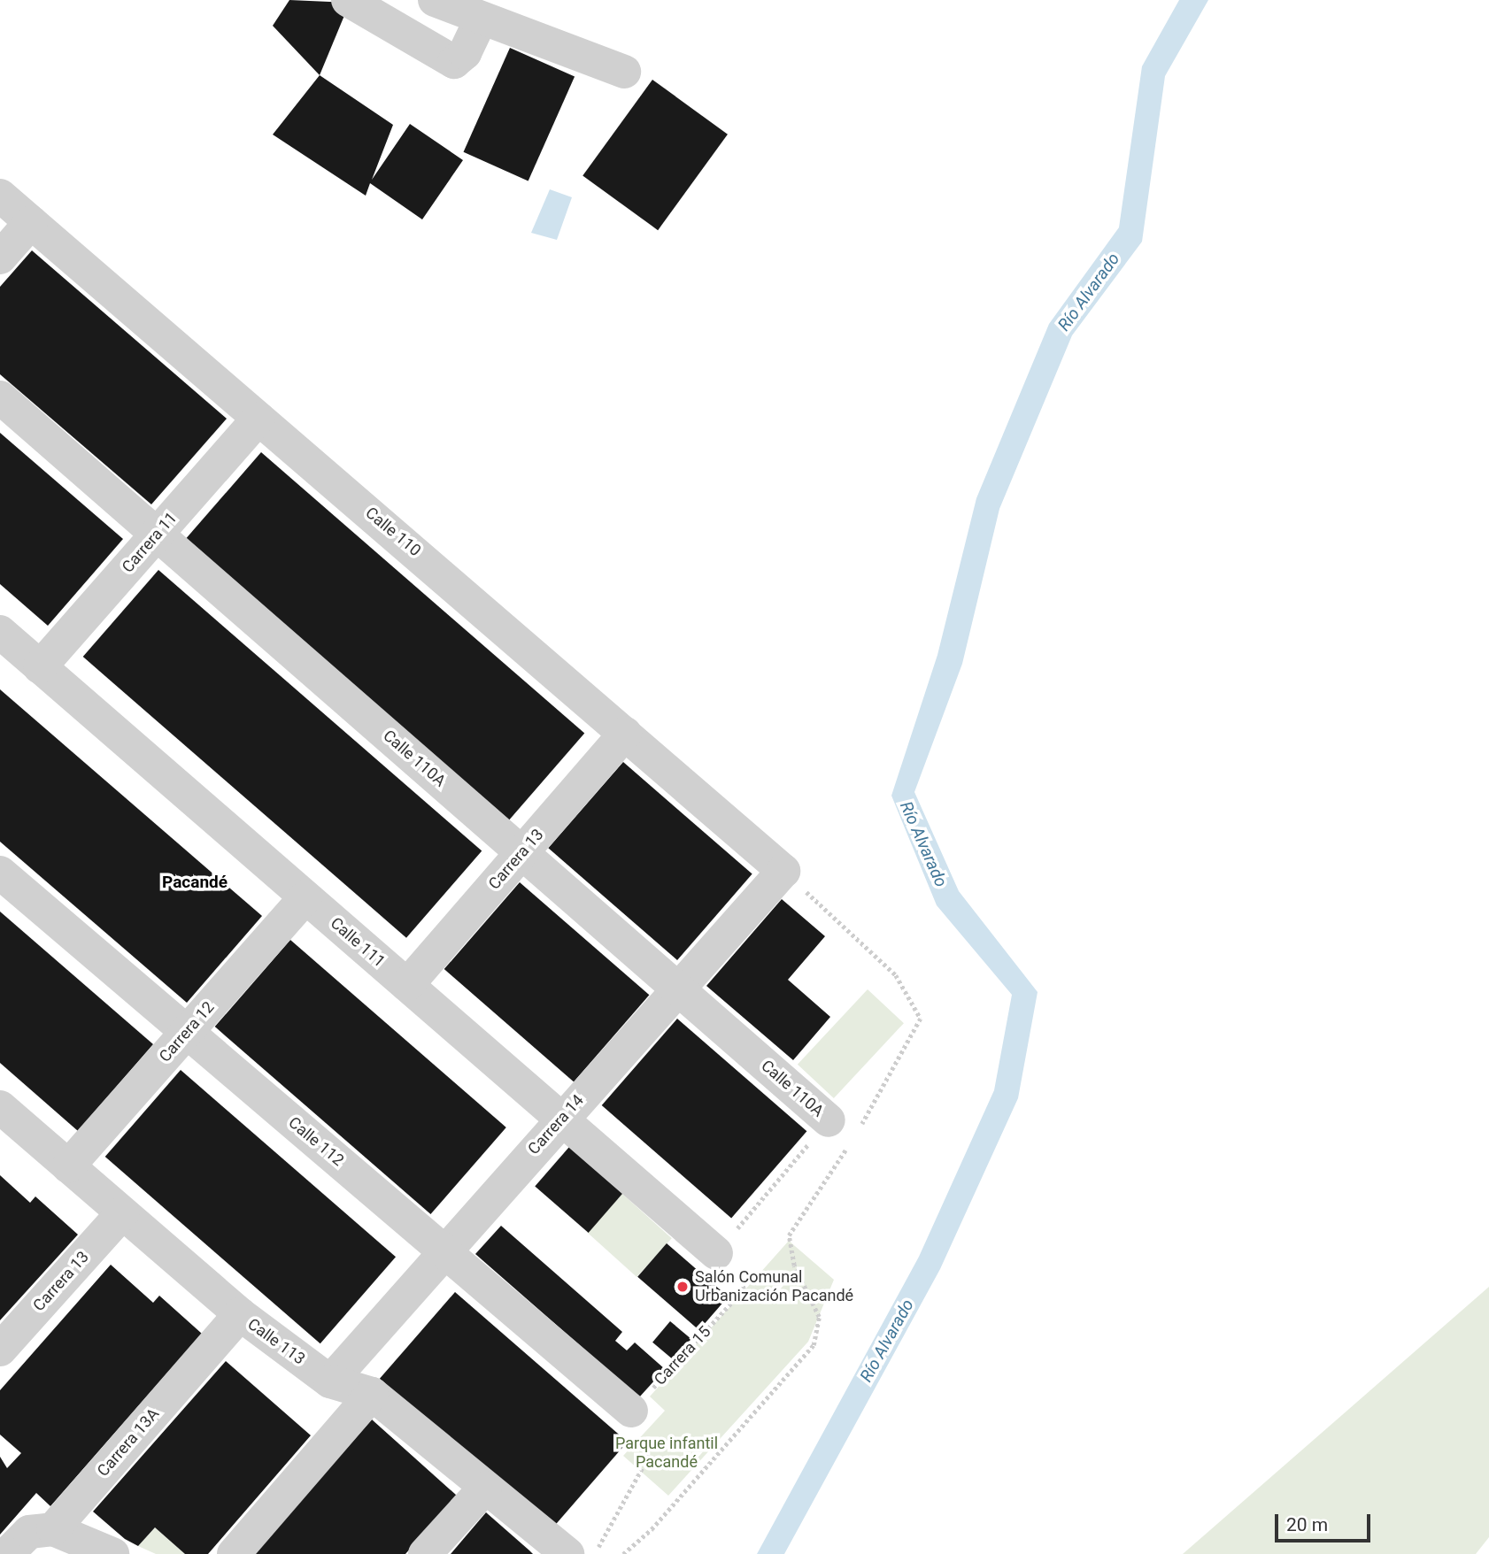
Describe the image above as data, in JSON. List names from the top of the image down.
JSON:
{
  "streets": {
    "street": [
      "Calle 110",
      "Carrera 11",
      "Calle 110A",
      "Carrera 13",
      "Calle 111",
      "Carrera 12",
      "Carrera 14",
      "Calle 112",
      "Calle 113",
      "Carrera 13A"
    ],
    "path": ["Carrera 15"]
  },
  "crossings": [
    ["Calle 110", "Carrera 11"],
    ["Calle 110", "Carrera 13"],
    ["Calle 110", "Carrera 14"],
    ["Carrera 11", "Calle 110A"],
    ["Carrera 11", "Calle 111"],
    ["Calle 110A", "Carrera 13"],
    ["Calle 110A", "Carrera 14"],
    ["Carrera 13", "Calle 111"],
    ["Carrera 13", "Calle 113"],
    ["Calle 111", "Carrera 12"],
    ["Calle 111", "Carrera 14"],
    ["Calle 111", "Carrera 15"],
    ["Carrera 12", "Calle 112"],
    ["Carrera 12", "Calle 113"],
    ["Carrera 14", "Calle 112"],
    ["Carrera 14", "Calle 113"],
    ["Calle 112", "Carrera 15"],
    ["Calle 113", "Carrera 13A"]
  ],
  "districts": ["Pacandé"],
  "water": ["Río Alvarado"],
  "parks": ["Parque infantil Pacandé"],
  "places": ["Salón Comunal Urbanización Pacandé"],
  "scale_bar": "20 m"
}
